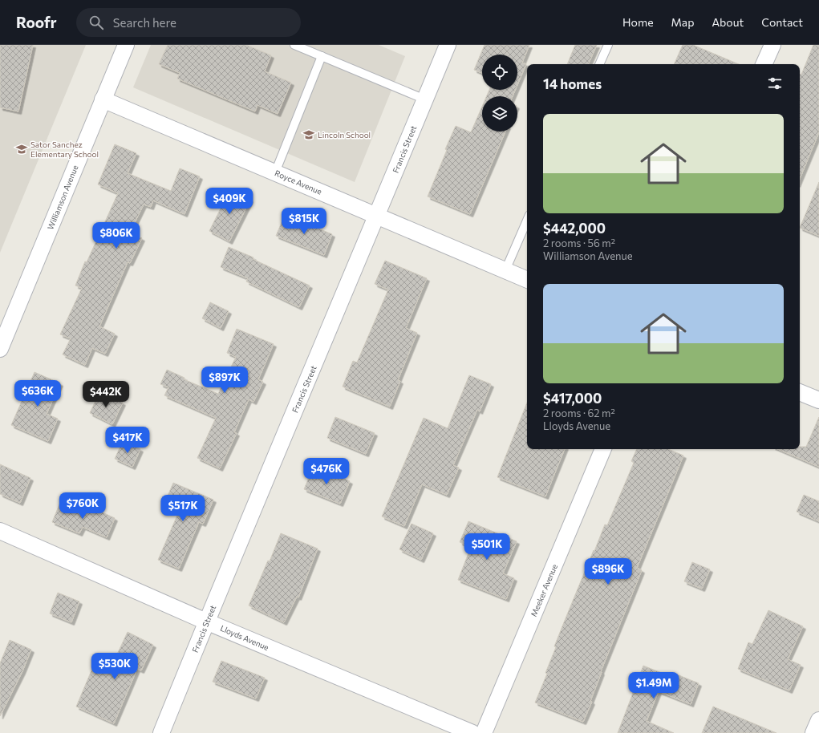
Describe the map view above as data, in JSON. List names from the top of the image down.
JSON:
{
  "streets": {
    "street": [
      "Francis Street",
      "Royce Avenue",
      "Williamson Avenue",
      "Meeker Avenue",
      "Lloyds Avenue"
    ]
  },
  "crossings": [
    ["Francis Street", "Royce Avenue"],
    ["Francis Street", "Lloyds Avenue"],
    ["Royce Avenue", "Williamson Avenue"]
  ],
  "places": {
    "school or university": ["Lincoln School", "Sator Sanchez Elementary School"]
  },
  "page": {
    "header": "Roofr",
    "search": "Search here",
    "nav": [
      "Home",
      "Map",
      "About",
      "Contact"
    ],
    "heading": "14 homes",
    "list": [
      {
        "name": "$442,000",
        "note": "2 rooms · 56 m² · Williamson Avenue"
      },
      {
        "name": "$417,000",
        "note": "2 rooms · 62 m² · Lloyds Avenue"
      }
    ],
    "price": [
      "$409K",
      "$815K",
      "$806K",
      "$897K",
      "$636K",
      "$442K",
      "$417K",
      "$476K",
      "$760K",
      "$517K",
      "$501K",
      "$896K",
      "$530K",
      "$1.49M"
    ]
  }
}
